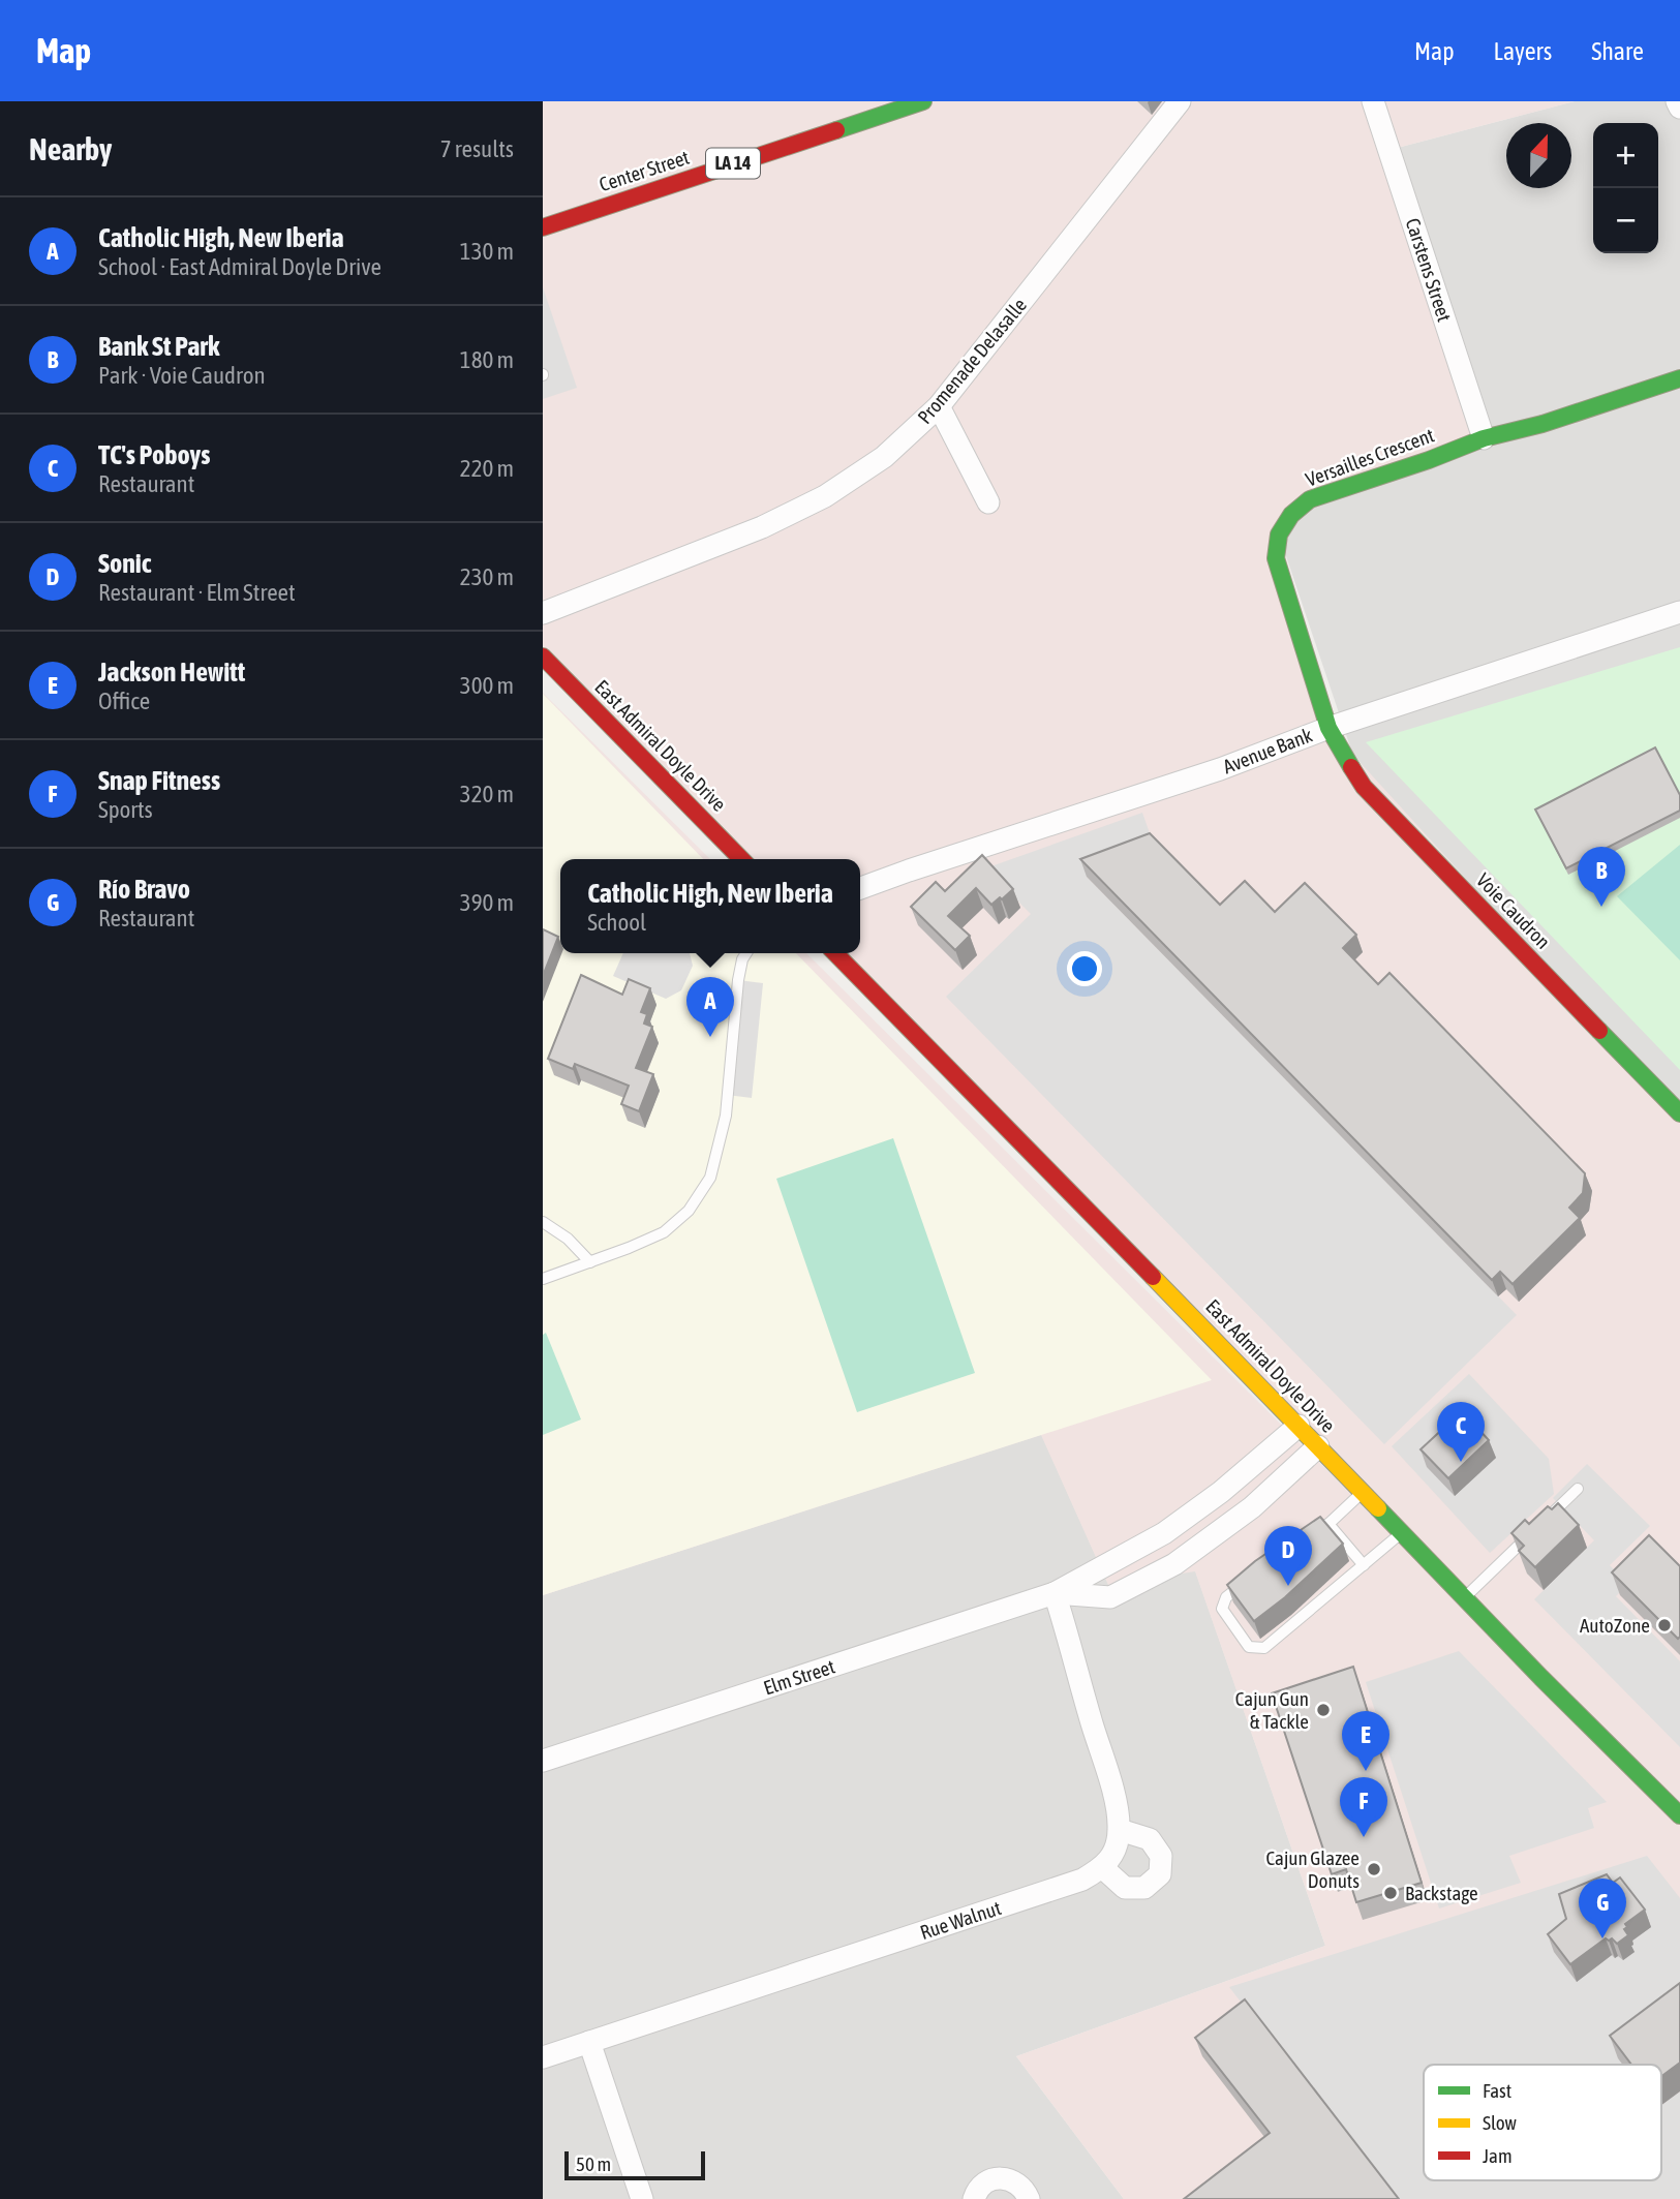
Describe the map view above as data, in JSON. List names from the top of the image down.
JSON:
{
  "streets": {
    "main road": [
      "LA 14",
      "Center Street",
      "Versailles Crescent",
      "East Admiral Doyle Drive",
      "Voie Caudron"
    ],
    "street": [
      "Carstens Street",
      "Promenade Delasalle",
      "Avenue Bank",
      "Elm Street",
      "Rue Walnut"
    ]
  },
  "crossings": [
    ["Carstens Street", "Versailles Crescent"],
    ["Versailles Crescent", "Avenue Bank"],
    ["Versailles Crescent", "Voie Caudron"],
    ["East Admiral Doyle Drive", "Elm Street"],
    ["Avenue Bank", "Voie Caudron"]
  ],
  "places": [
    "AutoZone",
    "Cajun Gun & Tackle",
    "Cajun Glazee Donuts",
    "Backstage"
  ],
  "legend": ["Fast", "Slow", "Jam"],
  "scale_bar": "50 m",
  "north": "top",
  "page": {
    "header": "Map",
    "nav": ["Map", "Layers", "Share"],
    "heading": ["Nearby", "7 results"],
    "map_buttons": ["+", "−"],
    "list": [
      {
        "mark": "A",
        "name": "Catholic High, New Iberia",
        "note": "School · East Admiral Doyle Drive",
        "value": "130 m"
      },
      {
        "mark": "B",
        "name": "Bank St Park",
        "note": "Park · Voie Caudron",
        "value": "180 m"
      },
      {
        "mark": "C",
        "name": "TC's Poboys",
        "note": "Restaurant",
        "value": "220 m"
      },
      {
        "mark": "D",
        "name": "Sonic",
        "note": "Restaurant · Elm Street",
        "value": "230 m"
      },
      {
        "mark": "E",
        "name": "Jackson Hewitt",
        "note": "Office",
        "value": "300 m"
      },
      {
        "mark": "F",
        "name": "Snap Fitness",
        "note": "Sports",
        "value": "320 m"
      },
      {
        "mark": "G",
        "name": "Río Bravo",
        "note": "Restaurant",
        "value": "390 m"
      }
    ],
    "pins": [
      "B",
      "A",
      "C",
      "D",
      "E",
      "F",
      "G"
    ],
    "popup": ["Catholic High, New Iberia", "School"],
    "scale": "50 m"
  }
}
